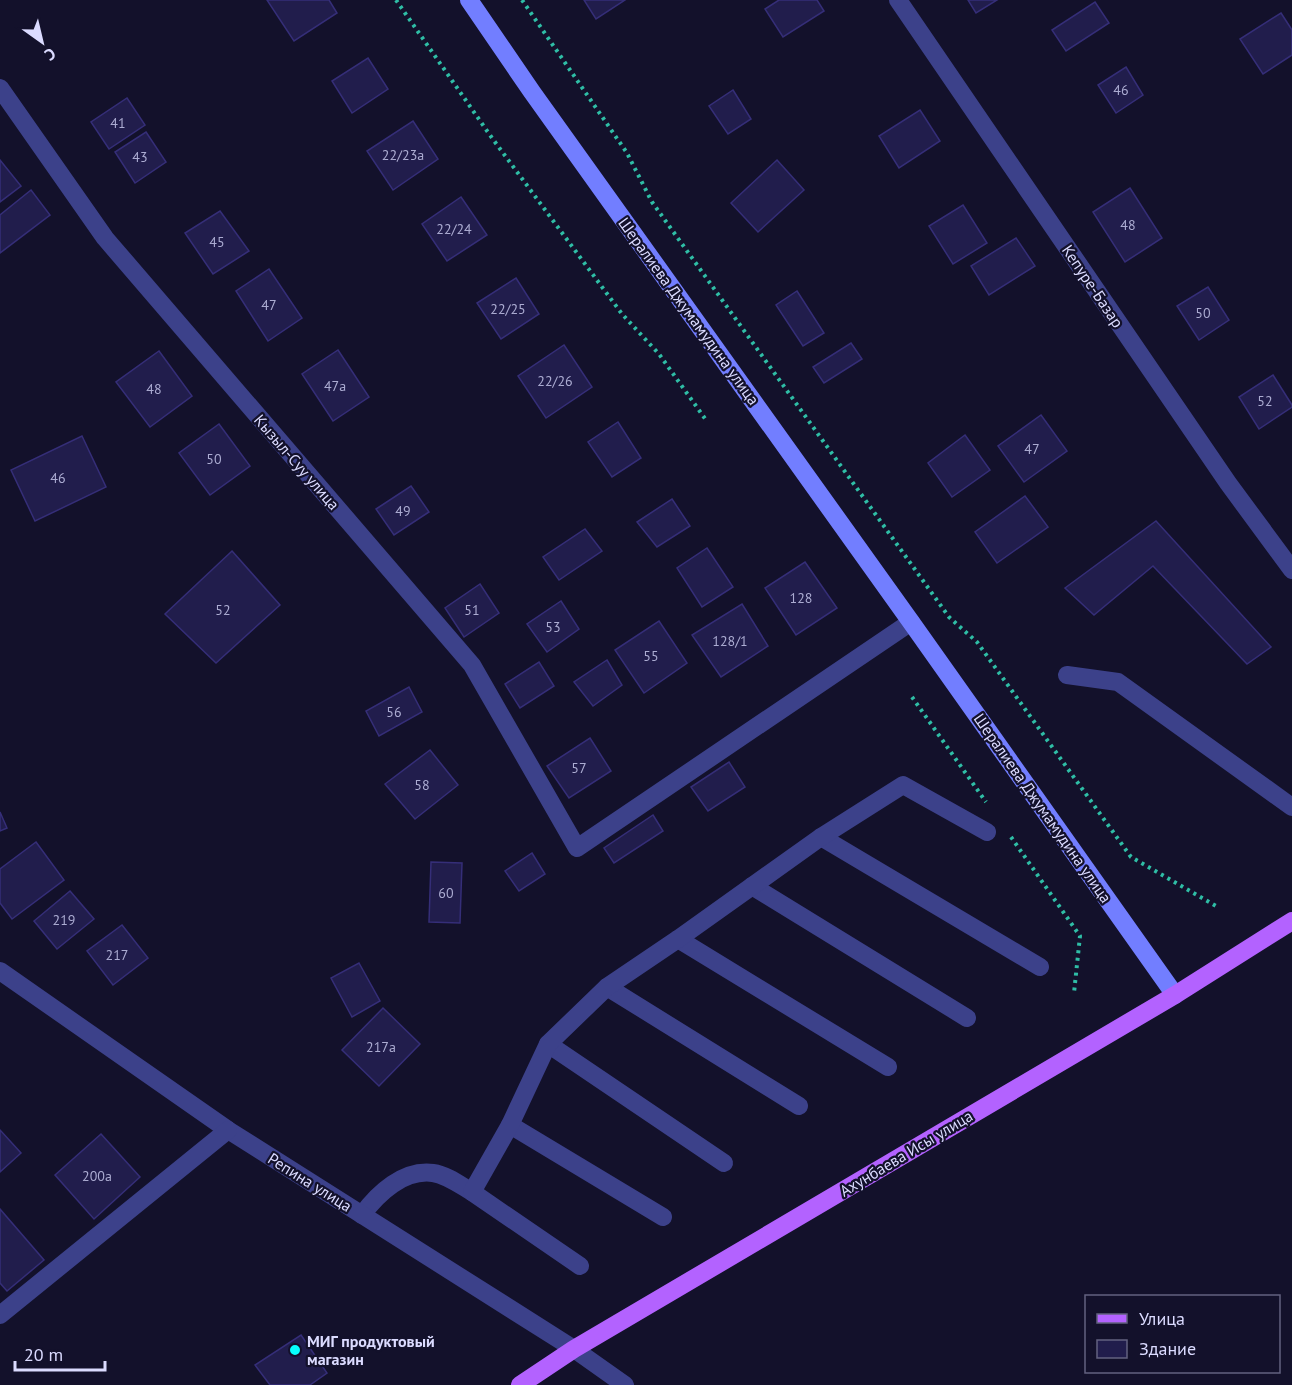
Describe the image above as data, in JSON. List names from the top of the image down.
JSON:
{
  "streets": {
    "main road": ["Ахунбаева Исы улица"],
    "street": [
      "Кепуре-Базар",
      "Шералиева Джумамудина улица",
      "Кызыл-Суу улица",
      "Репина улица"
    ]
  },
  "crossings": [
    ["Шералиева Джумамудина улица", "Кызыл-Суу улица"],
    ["Шералиева Джумамудина улица", "Ахунбаева Исы улица"],
    ["Ахунбаева Исы улица", "Репина улица"]
  ],
  "places": ["МИГ продуктовый магазин"],
  "house_numbers": [
    "46",
    "41",
    "22/23а",
    "43",
    "48",
    "22/24",
    "45",
    "47",
    "22/25",
    "50",
    "22/26",
    "47а",
    "48",
    "52",
    "47",
    "50",
    "46",
    "49",
    "128",
    "52",
    "51",
    "53",
    "128/1",
    "55",
    "56",
    "57",
    "58",
    "60",
    "219",
    "217",
    "217а",
    "200а"
  ],
  "legend": ["Улица", "Здание"],
  "scale_bar": "20 m",
  "north": "bottom right"
}
